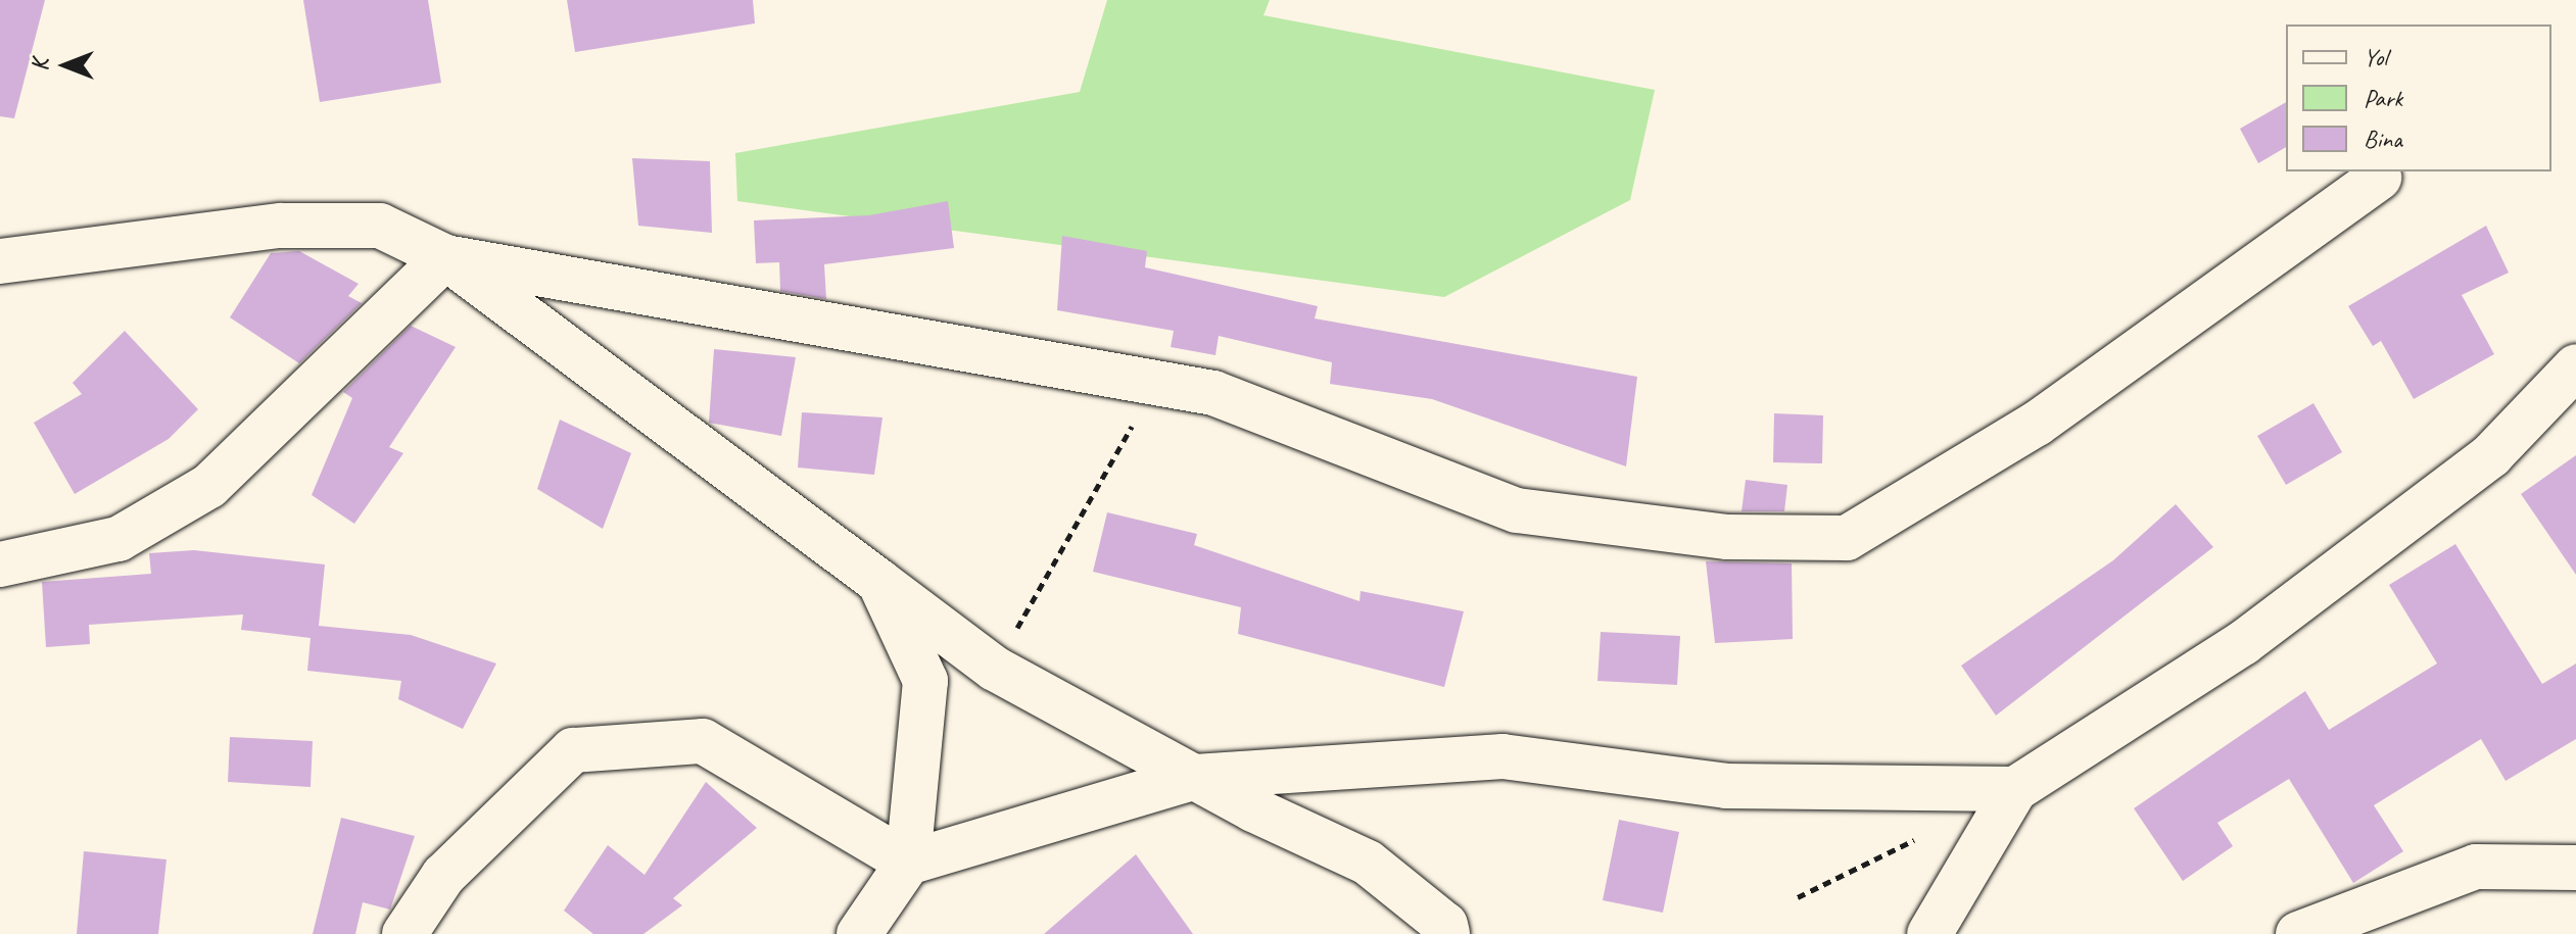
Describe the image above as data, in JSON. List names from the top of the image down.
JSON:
{
  "legend": ["Yol", "Park", "Bina"],
  "north": "left"
}
